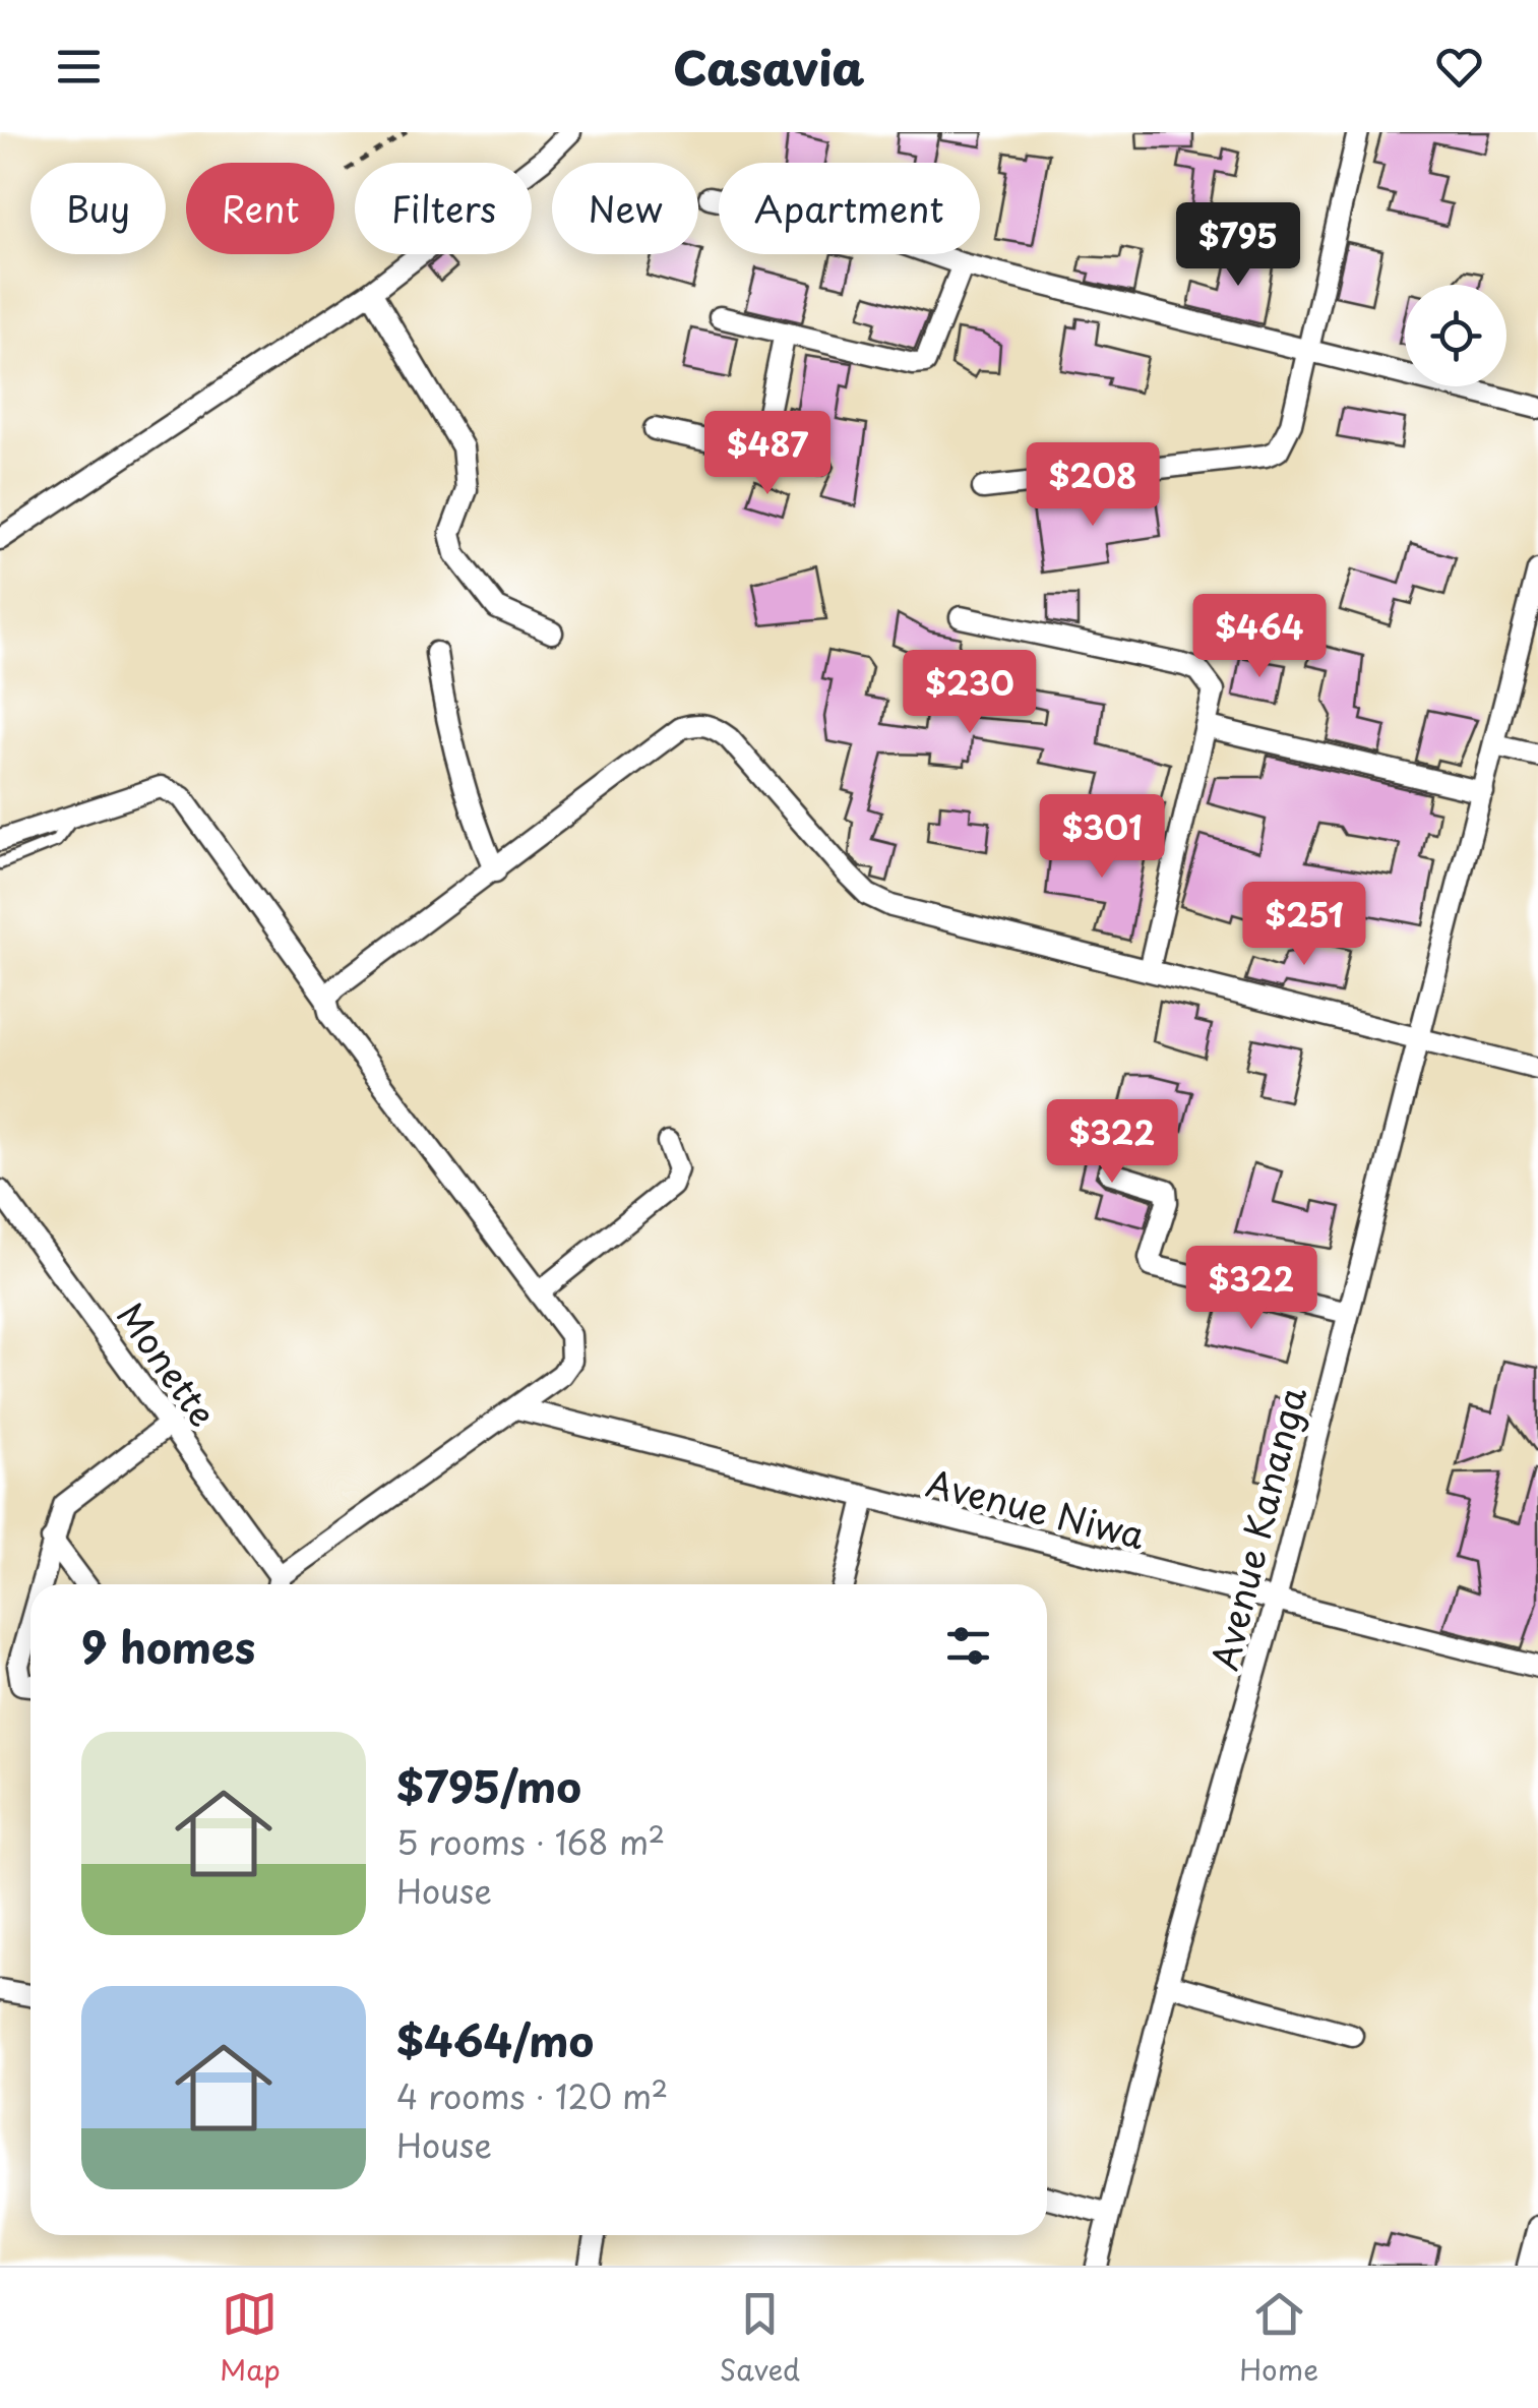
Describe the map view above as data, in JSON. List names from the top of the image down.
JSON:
{
  "streets": {
    "street": ["Monette", "Avenue Niwa", "Avenue Kananga"]
  },
  "crossings": [
    ["Avenue Niwa", "Avenue Kananga"]
  ],
  "page": {
    "header": "Casavia",
    "chip": [
      "Buy",
      "Rent",
      "Filters",
      "New",
      "Apartment"
    ],
    "price": [
      "$795",
      "$487",
      "$208",
      "$464",
      "$230",
      "$301",
      "$251",
      "$322",
      "$322"
    ],
    "heading": "9 homes",
    "list": [
      {
        "name": "$795/mo",
        "note": "5 rooms · 168 m² · House"
      },
      {
        "name": "$464/mo",
        "note": "4 rooms · 120 m² · House"
      }
    ],
    "tabs": ["Map", "Saved", "Home"]
  }
}
